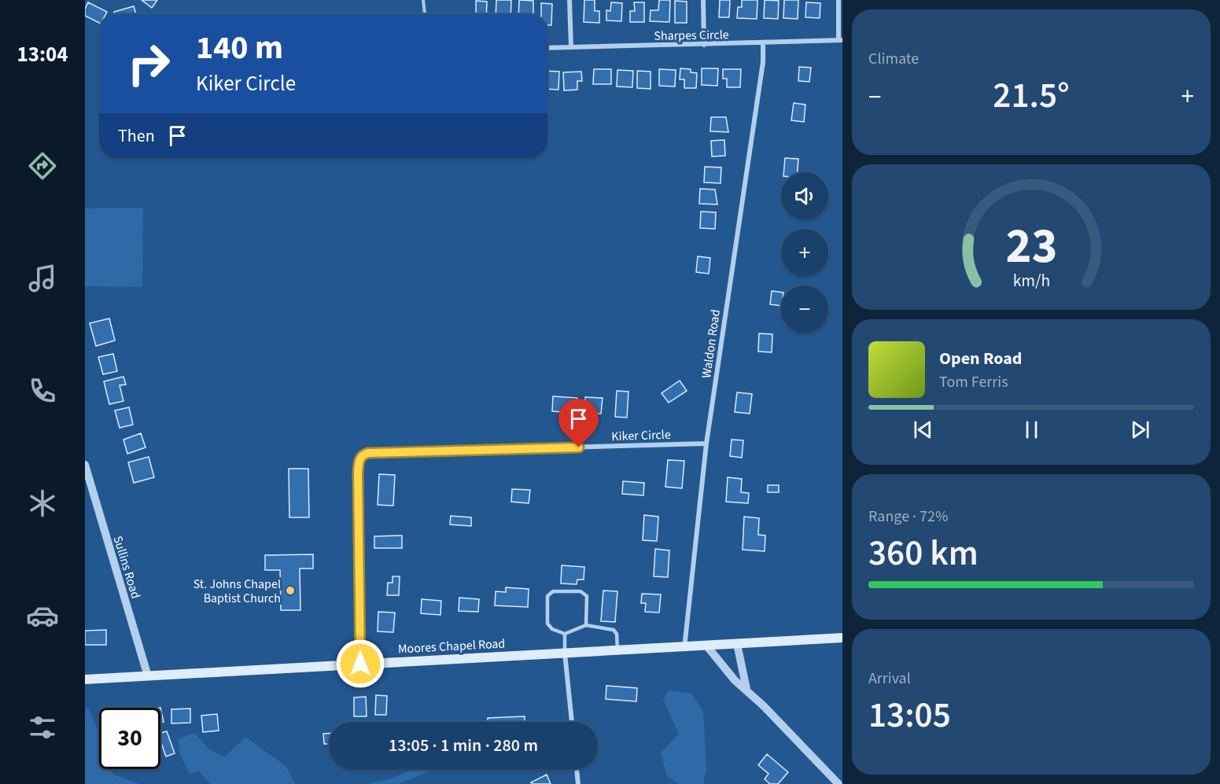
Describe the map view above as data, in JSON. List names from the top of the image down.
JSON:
{
  "streets": {
    "main road": ["Moores Chapel Road"],
    "street": [
      "Sharpes Circle",
      "Waldon Road",
      "Kiker Circle",
      "Sullins Road"
    ]
  },
  "crossings": [
    ["Sharpes Circle", "Waldon Road"],
    ["Waldon Road", "Kiker Circle"],
    ["Waldon Road", "Moores Chapel Road"],
    ["Kiker Circle", "Moores Chapel Road"],
    ["Sullins Road", "Moores Chapel Road"]
  ],
  "places": ["St. Johns Chapel Baptist Church"],
  "page": {
    "tabs": "13:04",
    "tile": [
      "Climate",
      ["Range · 72%", "360 km"],
      ["Arrival", "13:05"]
    ],
    "turn": ["140 m", "Kiker Circle"],
    "heat": ["−", "21.5°", "+"],
    "then": "Then",
    "map_buttons": ["+", "−"],
    "song": ["Open Road", "Tom Ferris"],
    "limit": "30",
    "trip": "13:05 · 1 min · 280 m",
    "gauge": ["23", "km/h"]
  }
}
